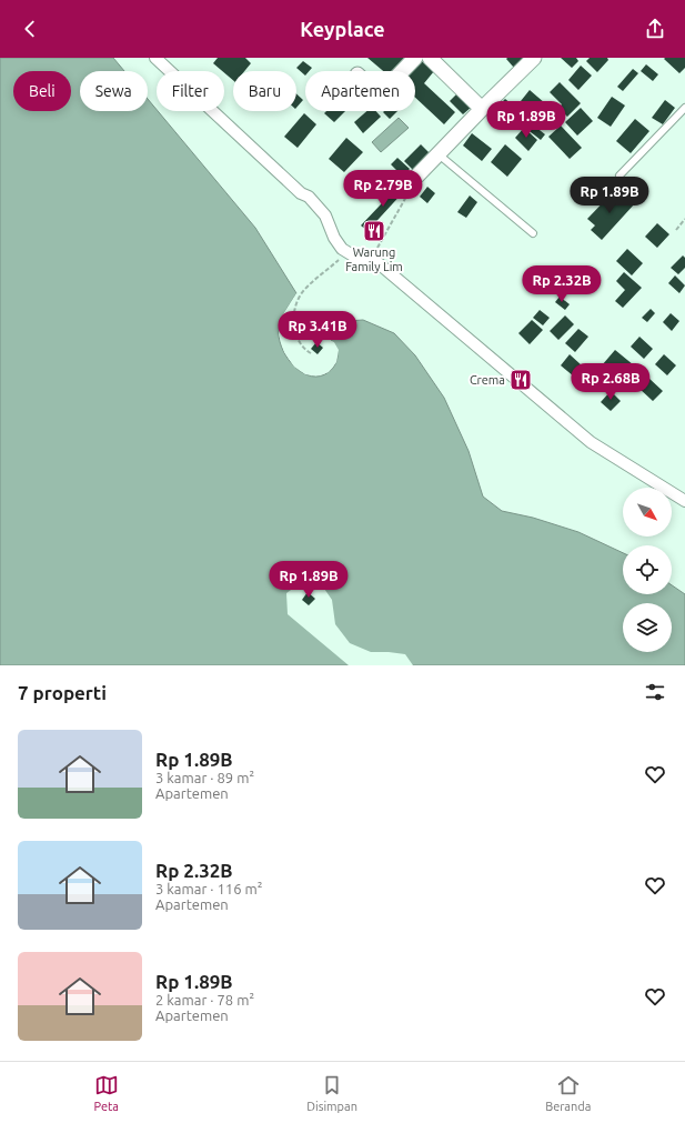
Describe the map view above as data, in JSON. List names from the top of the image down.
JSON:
{
  "places": {
    "restaurant": ["Warung Family Lim", "Crema"]
  },
  "north": "bottom right",
  "page": {
    "header": "Keyplace",
    "chip": [
      "Beli",
      "Sewa",
      "Filter",
      "Baru",
      "Apartemen"
    ],
    "price": [
      "Rp 1.89B",
      "Rp 2.79B",
      "Rp 1.89B",
      "Rp 2.32B",
      "Rp 3.41B",
      "Rp 2.68B",
      "Rp 1.89B"
    ],
    "heading": "7 properti",
    "list": [
      {
        "name": "Rp 1.89B",
        "note": "3 kamar · 89 m² · Apartemen"
      },
      {
        "name": "Rp 2.32B",
        "note": "3 kamar · 116 m² · Apartemen"
      },
      {
        "name": "Rp 1.89B",
        "note": "2 kamar · 78 m² · Apartemen"
      }
    ],
    "tabs": ["Peta", "Disimpan", "Beranda"]
  }
}
